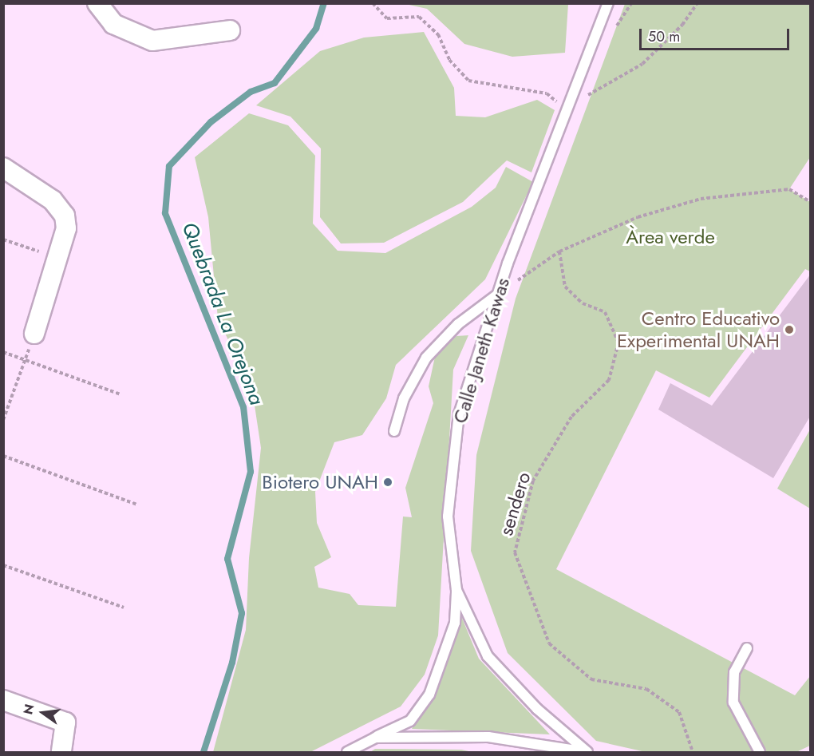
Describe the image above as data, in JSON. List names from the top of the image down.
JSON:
{
  "streets": {
    "lane": ["Calle Janeth Kawas"],
    "path": ["sendero"]
  },
  "water": ["Quebrada La Orejona"],
  "parks": ["Àrea verde"],
  "places": ["Centro Educativo Experimental UNAH", "Biotero UNAH"],
  "scale_bar": "50 m",
  "north": "left"
}
